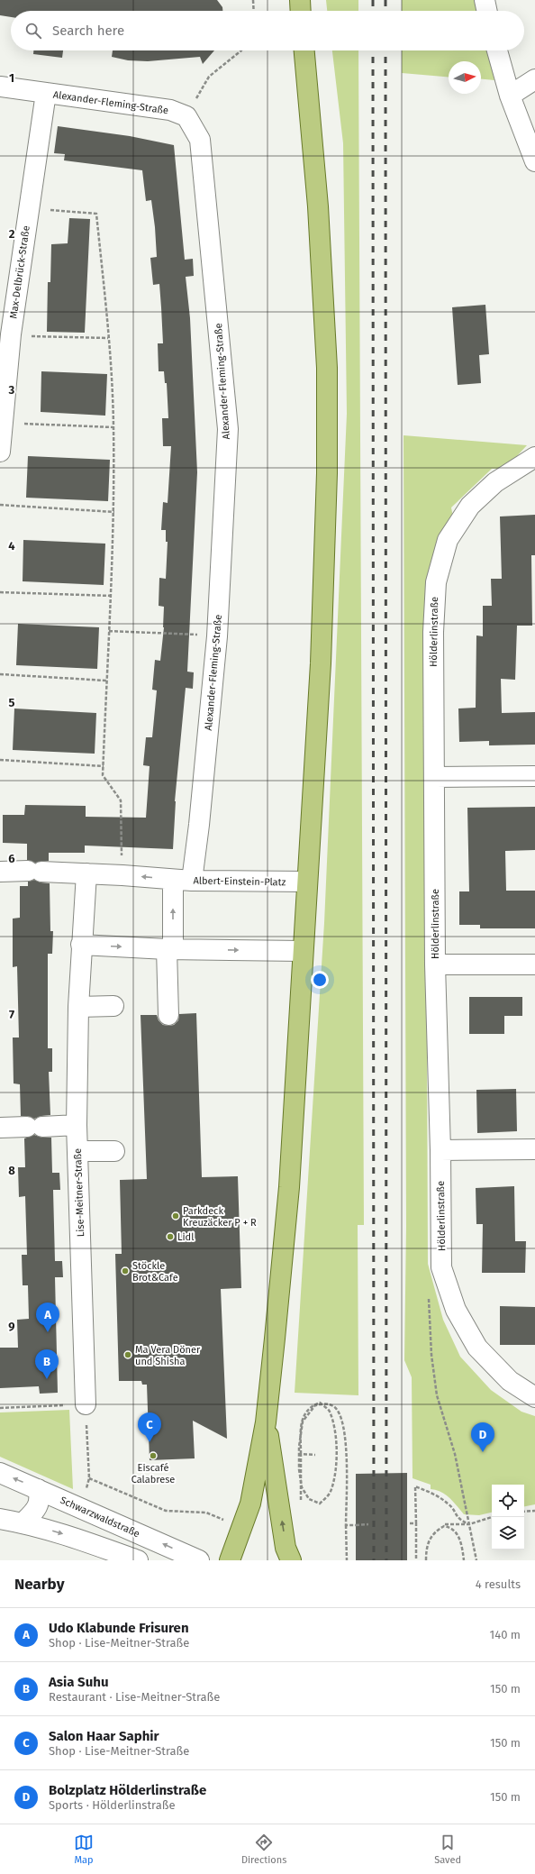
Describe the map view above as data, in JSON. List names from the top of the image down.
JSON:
{
  "streets": {
    "street": [
      "Alexander-Fleming-Straße",
      "Max-Delbrück-Straße",
      "Hölderlinstraße",
      "Albert-Einstein-Platz",
      "Lise-Meitner-Straße",
      "Schwarzwaldstraße"
    ]
  },
  "crossings": [
    ["Alexander-Fleming-Straße", "Max-Delbrück-Straße"],
    ["Alexander-Fleming-Straße", "Albert-Einstein-Platz"],
    ["Albert-Einstein-Platz", "Lise-Meitner-Straße"]
  ],
  "places": [
    "Parkdeck Kreuzäcker P + R",
    "Lidl",
    "Stöckle Brot&Cafe",
    "Ma Vera Döner und Shisha",
    "Eiscafé Calabrese"
  ],
  "north": "right",
  "page": {
    "search": "Search here",
    "pins": [
      "A",
      "B",
      "C",
      "D"
    ],
    "heading": ["Nearby", "4 results"],
    "list": [
      {
        "mark": "A",
        "name": "Udo Klabunde Frisuren",
        "note": "Shop · Lise-Meitner-Straße",
        "value": "140 m"
      },
      {
        "mark": "B",
        "name": "Asia Suhu",
        "note": "Restaurant · Lise-Meitner-Straße",
        "value": "150 m"
      },
      {
        "mark": "C",
        "name": "Salon Haar Saphir",
        "note": "Shop · Lise-Meitner-Straße",
        "value": "150 m"
      },
      {
        "mark": "D",
        "name": "Bolzplatz Hölderlinstraße",
        "note": "Sports · Hölderlinstraße",
        "value": "150 m"
      }
    ],
    "nav": ["Map", "Directions", "Saved"]
  },
  "grid": {
    "rows": [
      "1",
      "2",
      "3",
      "4",
      "5",
      "6",
      "7",
      "8",
      "9"
    ]
  }
}
